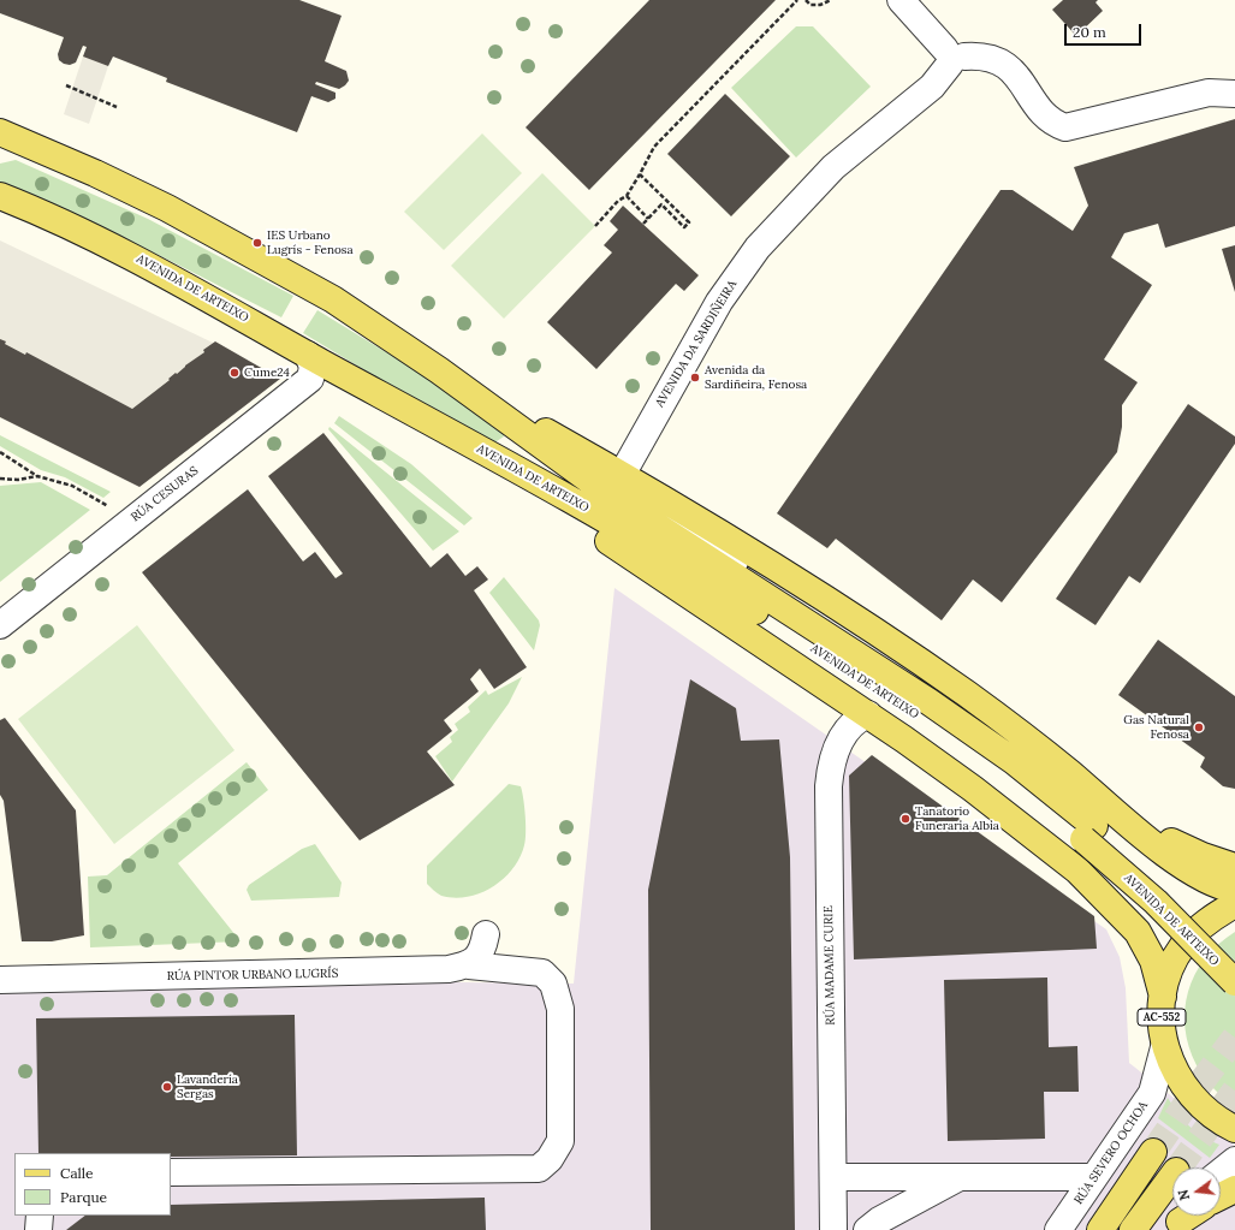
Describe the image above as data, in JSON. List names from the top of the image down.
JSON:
{
  "streets": {
    "main road": ["AVENIDA DE ARTEIXO", "AC-552"],
    "street": [
      "AVENIDA DA SARDIÑEIRA",
      "RÚA CESURAS",
      "RÚA MADAME CURIE",
      "RÚA PINTOR URBANO LUGRÍS",
      "RÚA SEVERO OCHOA"
    ]
  },
  "crossings": [
    ["AVENIDA DE ARTEIXO", "AVENIDA DA SARDIÑEIRA"],
    ["AVENIDA DE ARTEIXO", "RÚA CESURAS"],
    ["AVENIDA DE ARTEIXO", "RÚA MADAME CURIE"],
    ["AVENIDA DE ARTEIXO", "AC-552"],
    ["AC-552", "RÚA SEVERO OCHOA"]
  ],
  "places": [
    "IES Urbano Lugrís - Fenosa",
    "Cume24",
    "Avenida da Sardiñeira, Fenosa",
    "Gas Natural Fenosa",
    "Tanatorio Funeraria Albia",
    "Lavandería Sergas"
  ],
  "legend": ["Calle", "Parque"],
  "scale_bar": "20 m",
  "north": "left"
}
